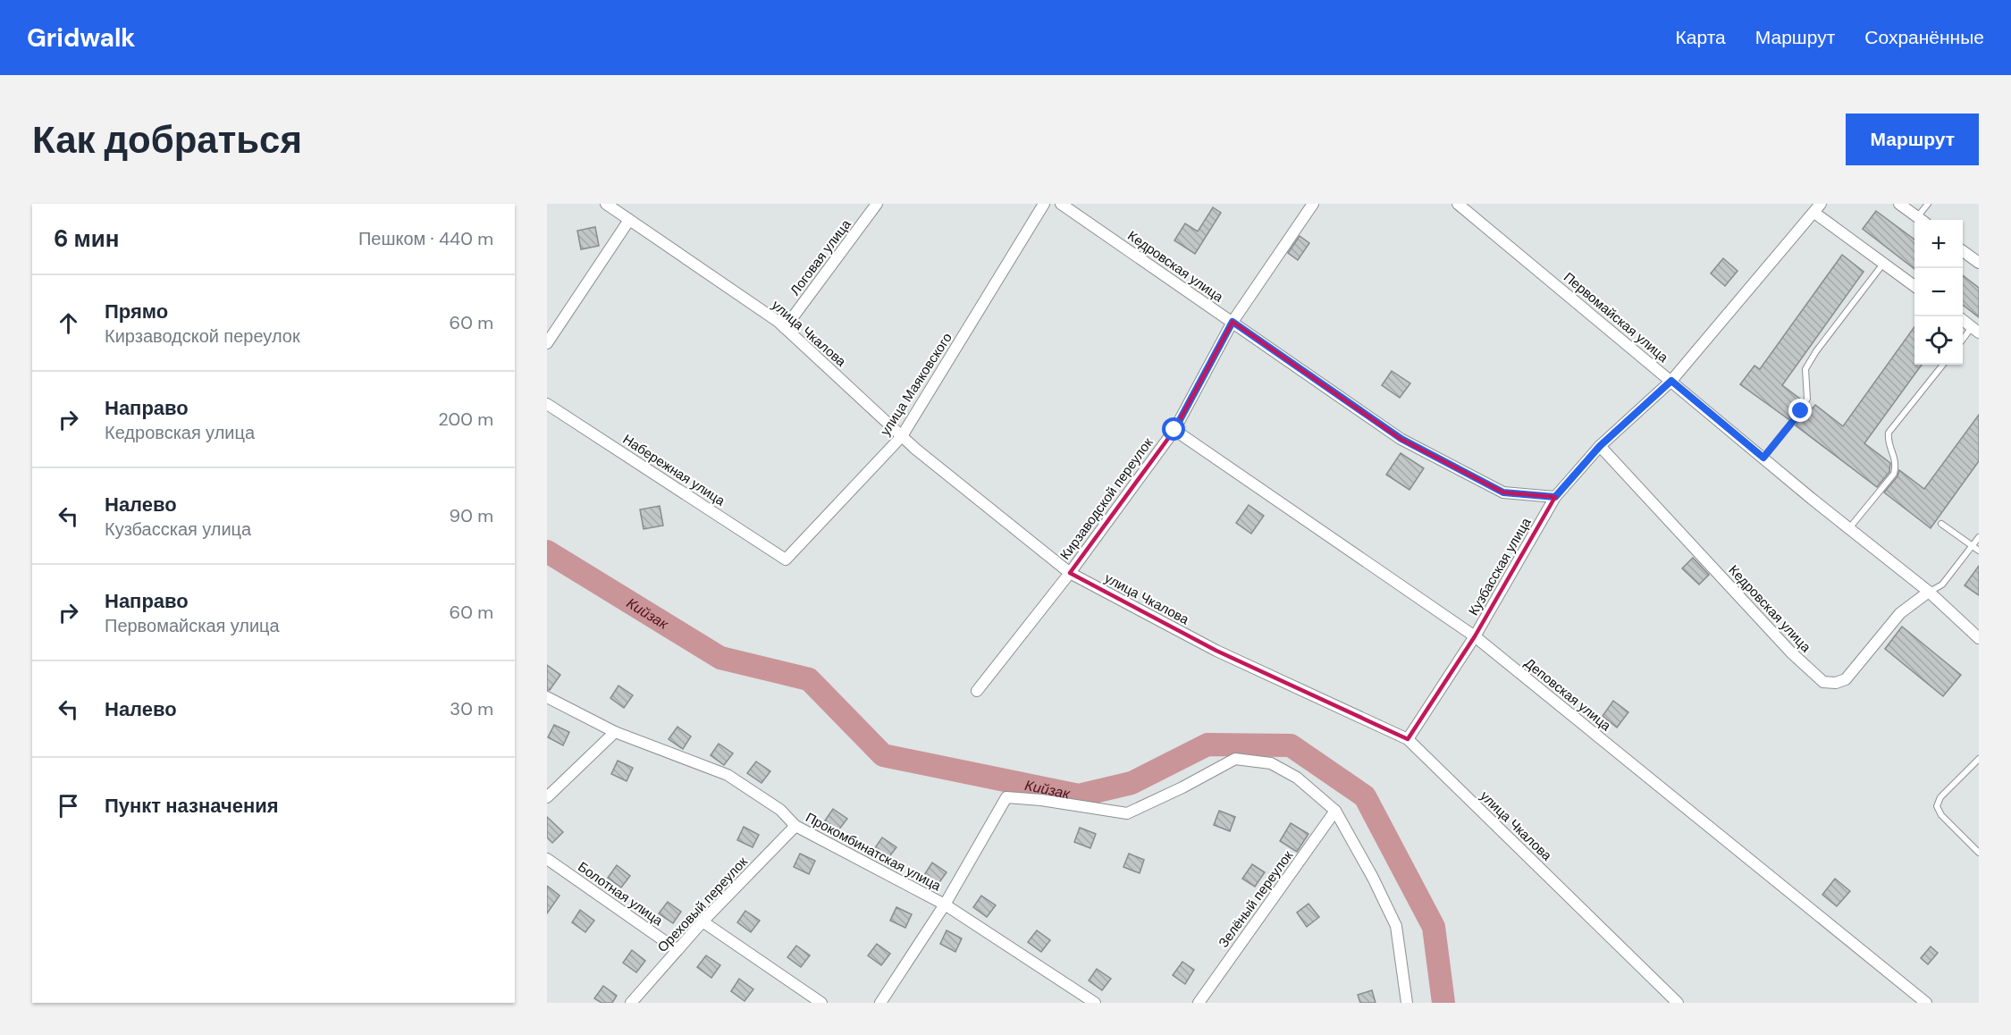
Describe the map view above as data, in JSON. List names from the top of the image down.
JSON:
{
  "streets": {
    "street": [
      "Логовая улица",
      "Кедровская улица",
      "Первомайская улица",
      "улица Чкалова",
      "улица Маяковского",
      "Набережная улица",
      "Кирзаводской переулок",
      "Кузбасская улица",
      "Деповская улица",
      "Прокомбинатская улица",
      "Болотная улица",
      "Зелёный переулок",
      "Ореховый переулок"
    ]
  },
  "crossings": [
    ["Логовая улица", "улица Чкалова"],
    ["Кедровская улица", "Первомайская улица"],
    ["Кедровская улица", "Кирзаводской переулок"],
    ["Кедровская улица", "Кузбасская улица"],
    ["Первомайская улица", "Кузбасская улица"],
    ["улица Чкалова", "улица Маяковского"],
    ["улица Чкалова", "Кирзаводской переулок"],
    ["улица Чкалова", "Кузбасская улица"],
    ["улица Маяковского", "Набережная улица"],
    ["Кирзаводской переулок", "Деповская улица"],
    ["Кузбасская улица", "Деповская улица"],
    ["Прокомбинатская улица", "Ореховый переулок"],
    ["Болотная улица", "Ореховый переулок"]
  ],
  "water": ["Кийзак"],
  "page": {
    "header": "Gridwalk",
    "nav": ["Карта", "Маршрут", "Сохранённые"],
    "buttons": "Маршрут",
    "title": "Как добраться",
    "heading": ["6 мин", "Пешком · 440 m"],
    "map_buttons": ["+", "−"],
    "list": [
      ["Прямо", "Кирзаводской переулок", "60 m"],
      ["Направо", "Кедровская улица", "200 m"],
      ["Налево", "Кузбасская улица", "90 m"],
      ["Направо", "Первомайская улица", "60 m"],
      ["Налево", "30 m"],
      "Пункт назначения"
    ]
  }
}
